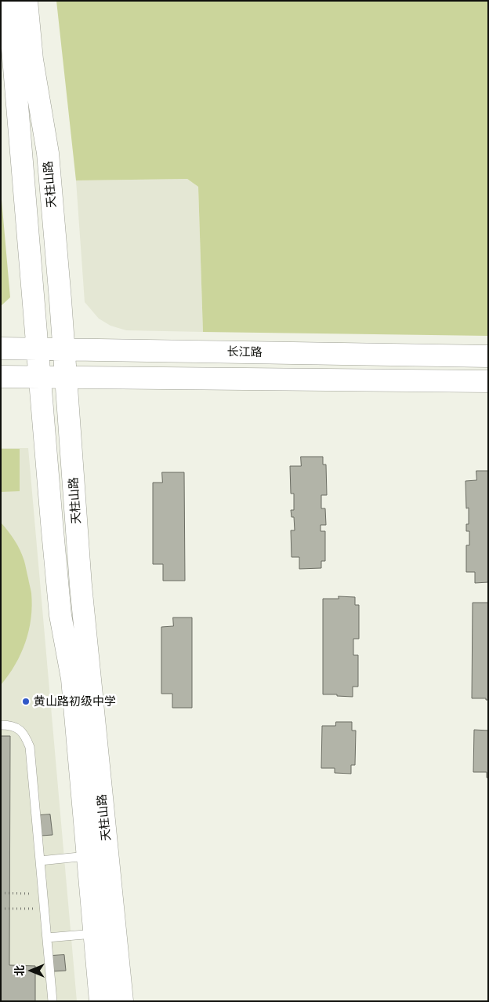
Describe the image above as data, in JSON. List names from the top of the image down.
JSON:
{
  "streets": {
    "street": ["天柱山路", "长江路"]
  },
  "crossings": [
    ["天柱山路", "长江路"]
  ],
  "places": ["黄山路初级中学"],
  "north": "left"
}
